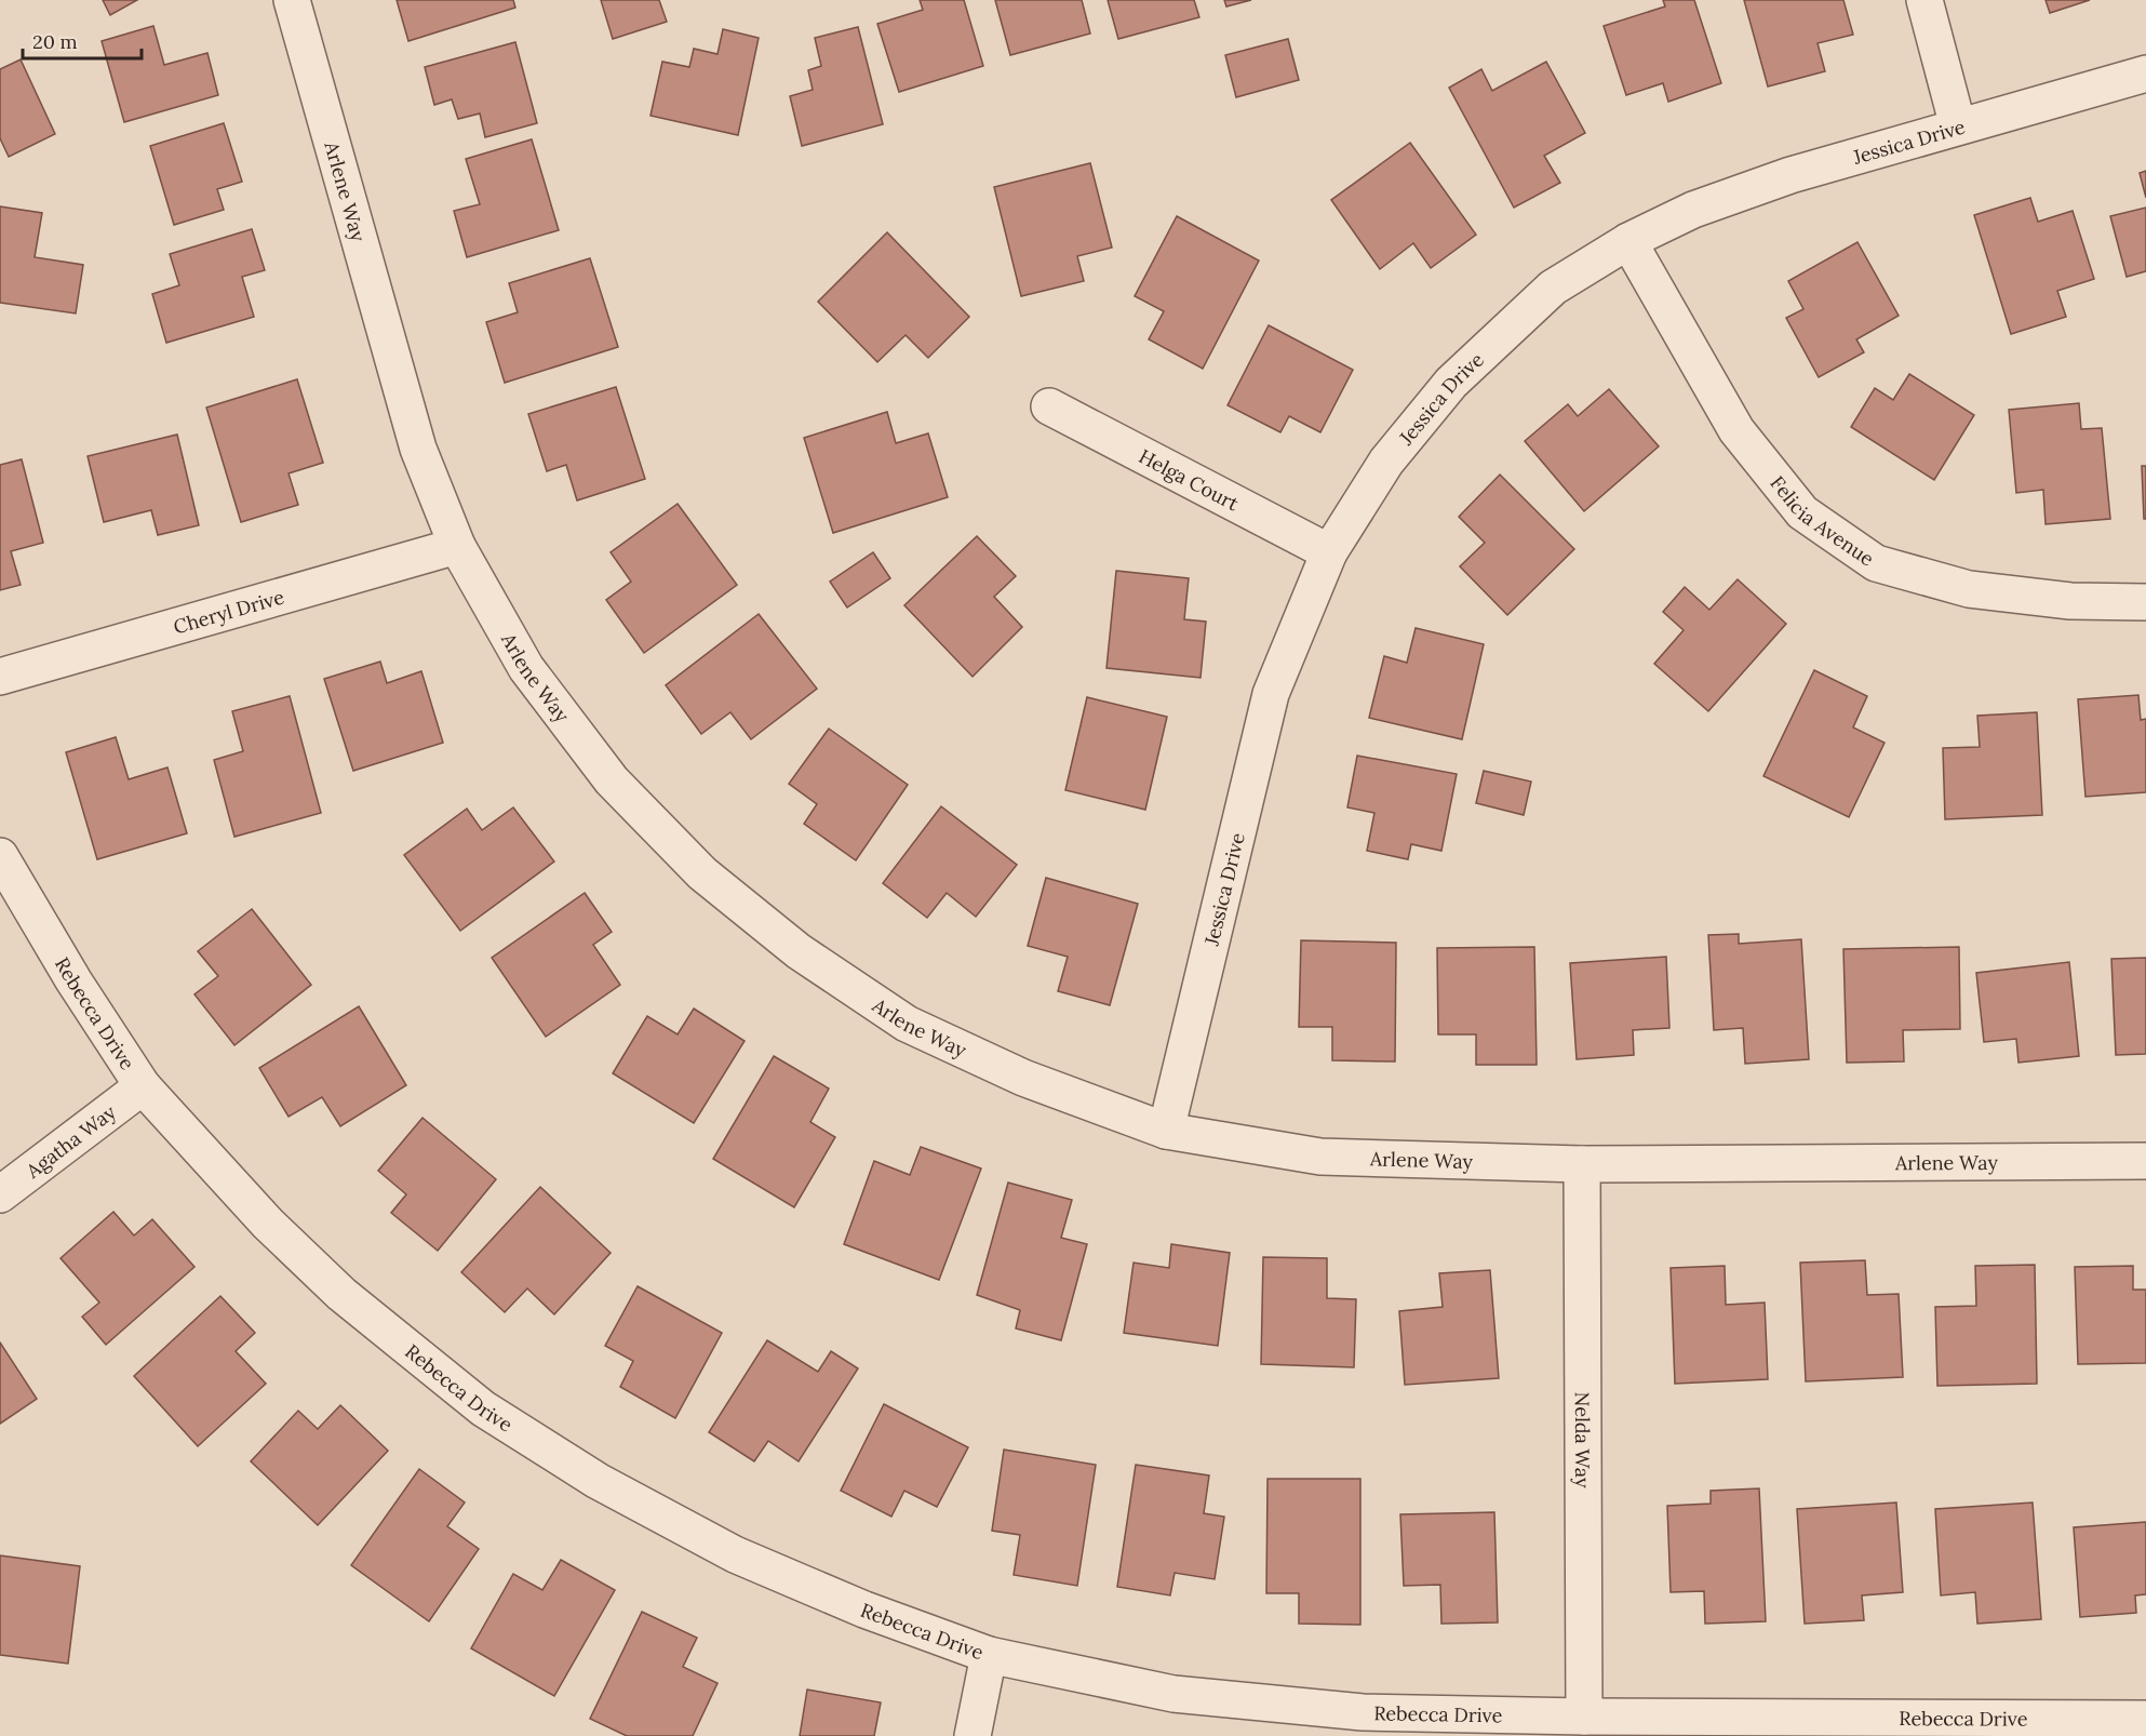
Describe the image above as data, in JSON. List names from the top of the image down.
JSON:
{
  "streets": {
    "street": [
      "Jessica Drive",
      "Arlene Way",
      "Helga Court",
      "Felicia Avenue",
      "Cheryl Drive",
      "Rebecca Drive",
      "Agatha Way",
      "Nelda Way"
    ]
  },
  "crossings": [
    ["Jessica Drive", "Arlene Way"],
    ["Jessica Drive", "Helga Court"],
    ["Jessica Drive", "Felicia Avenue"],
    ["Arlene Way", "Cheryl Drive"],
    ["Arlene Way", "Nelda Way"],
    ["Rebecca Drive", "Agatha Way"],
    ["Rebecca Drive", "Nelda Way"]
  ],
  "scale_bar": "20 m"
}
